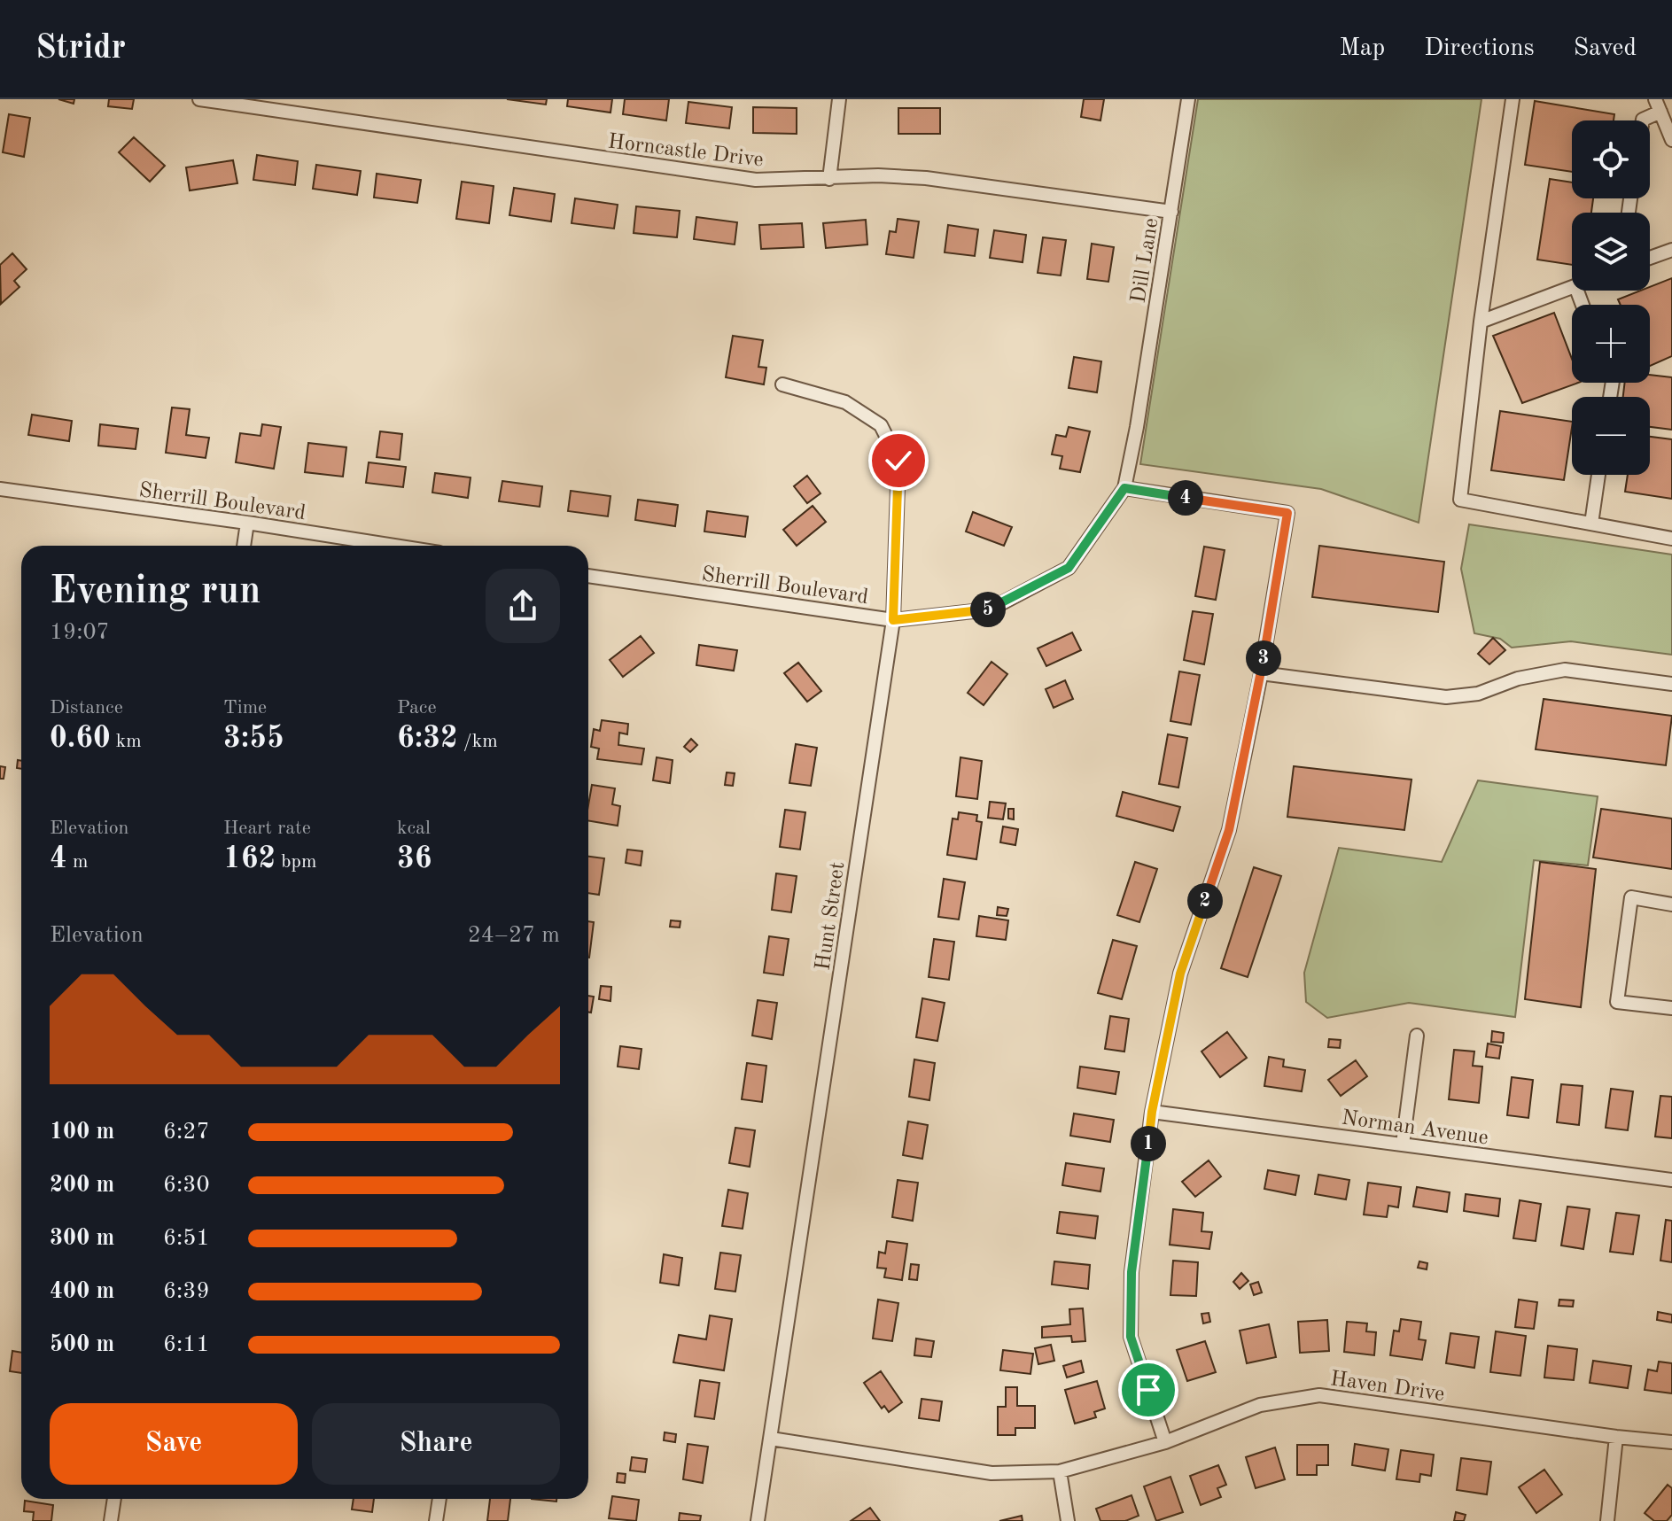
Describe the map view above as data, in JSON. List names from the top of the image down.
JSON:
{
  "streets": {
    "street": [
      "Horncastle Drive",
      "Dill Lane",
      "Sherrill Boulevard",
      "Hunt Street",
      "Norman Avenue",
      "Haven Drive"
    ]
  },
  "crossings": [
    ["Horncastle Drive", "Dill Lane"],
    ["Dill Lane", "Sherrill Boulevard"],
    ["Sherrill Boulevard", "Hunt Street"],
    ["Hunt Street", "Haven Drive"]
  ],
  "page": {
    "header": "Stridr",
    "nav": ["Map", "Directions", "Saved"],
    "map_buttons": ["+", "−"],
    "pins": [
      "4",
      "5",
      "3",
      "2",
      "1"
    ],
    "heading": ["Evening run", "19:07"],
    "stats": [
      ["Distance", "0.60 km"],
      ["Time", "3:55"],
      ["Pace", "6:32 /km"],
      ["Elevation", "4 m"],
      ["Heart rate", "162 bpm"],
      ["kcal", "36"]
    ],
    "chart": ["Elevation", "24–27 m"],
    "list": [
      {
        "name": "100 m",
        "note": "6:27"
      },
      {
        "name": "200 m",
        "note": "6:30"
      },
      {
        "name": "300 m",
        "note": "6:51"
      },
      {
        "name": "400 m",
        "note": "6:39"
      },
      {
        "name": "500 m",
        "note": "6:11"
      }
    ],
    "buttons": ["Save", "Share"]
  }
}
